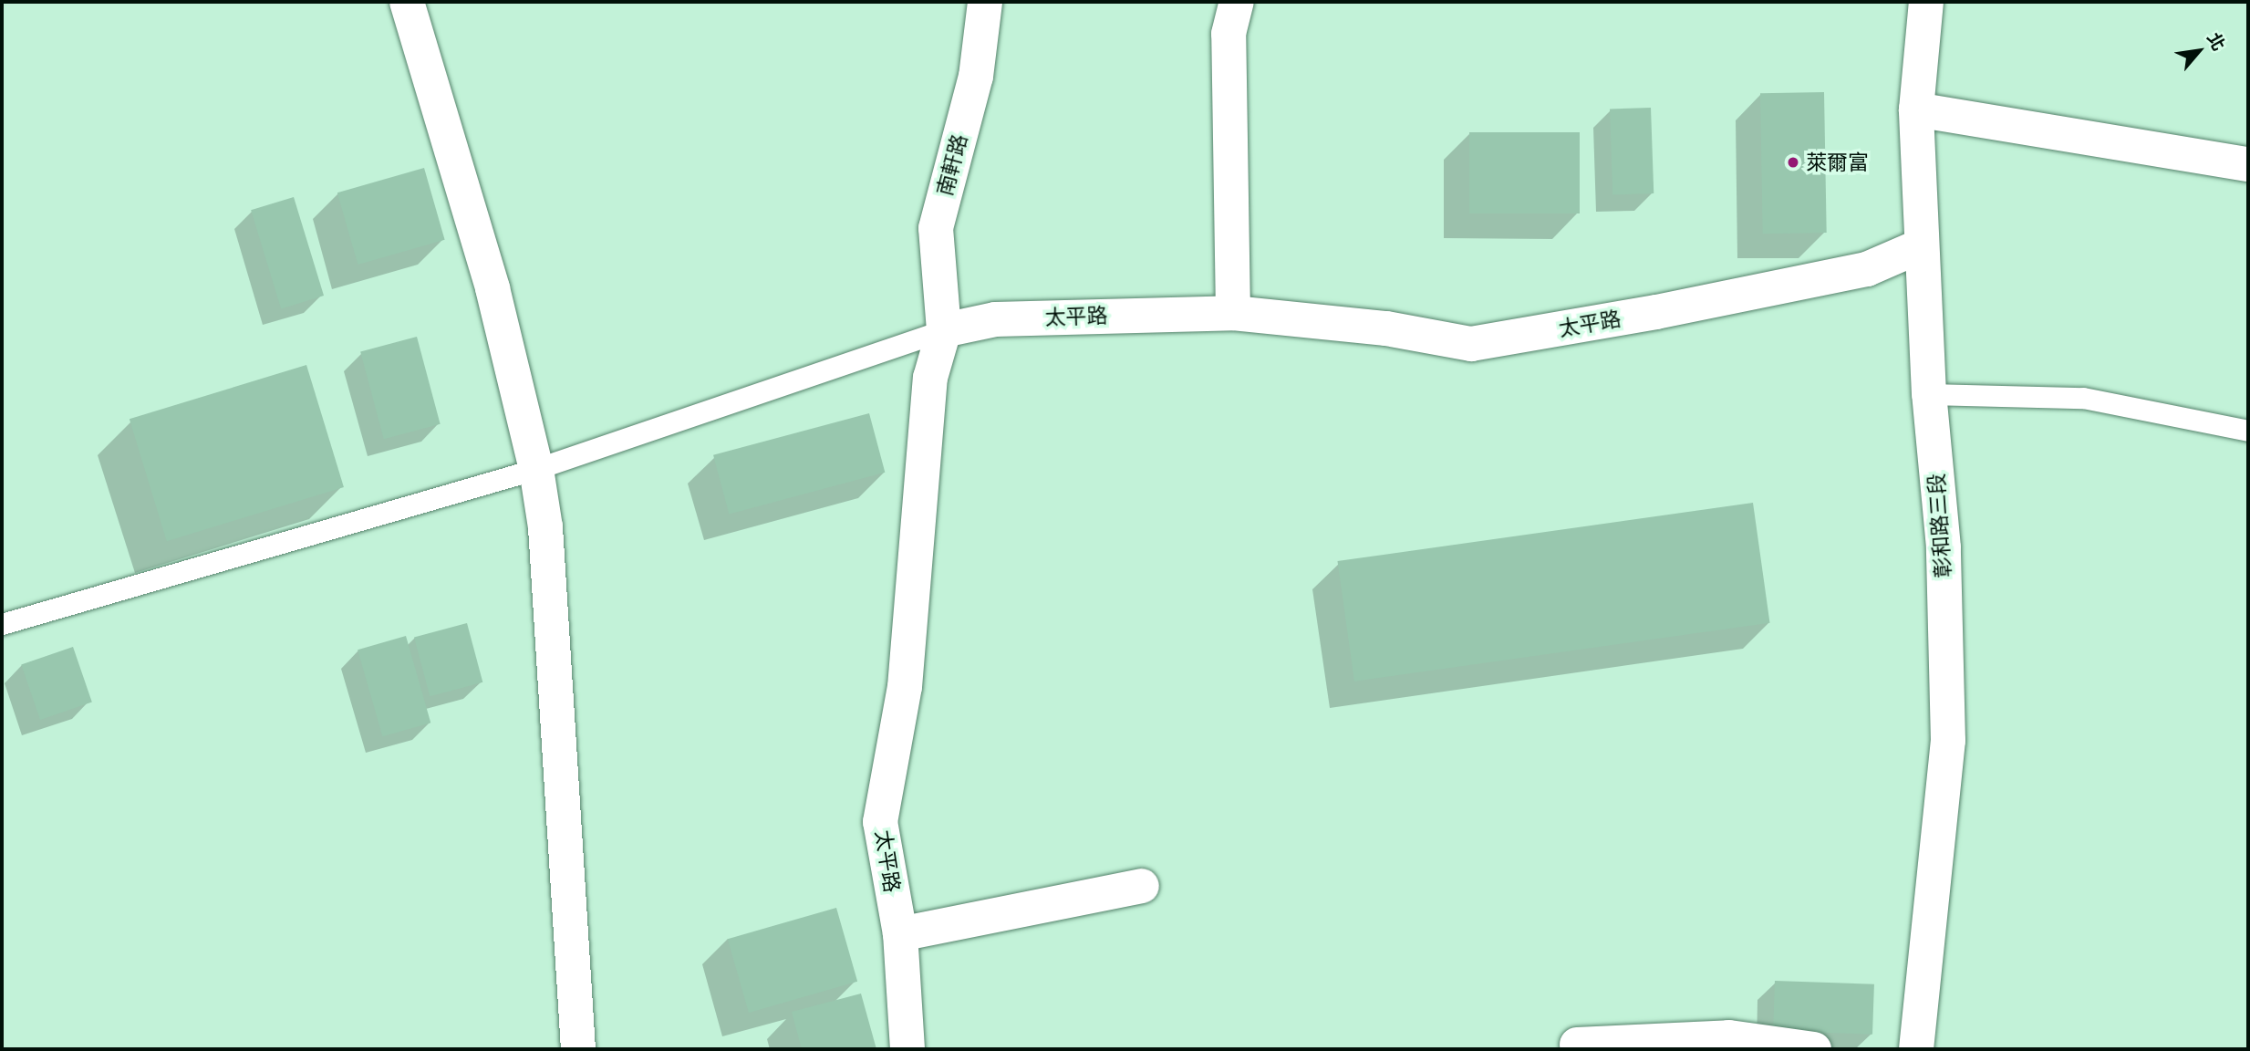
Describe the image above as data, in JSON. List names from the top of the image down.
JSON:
{
  "streets": {
    "street": ["南軒路", "太平路", "彰和路三段"]
  },
  "crossings": [
    ["南軒路", "太平路"],
    ["太平路", "彰和路三段"]
  ],
  "places": ["萊爾富"],
  "north": "top right"
}
